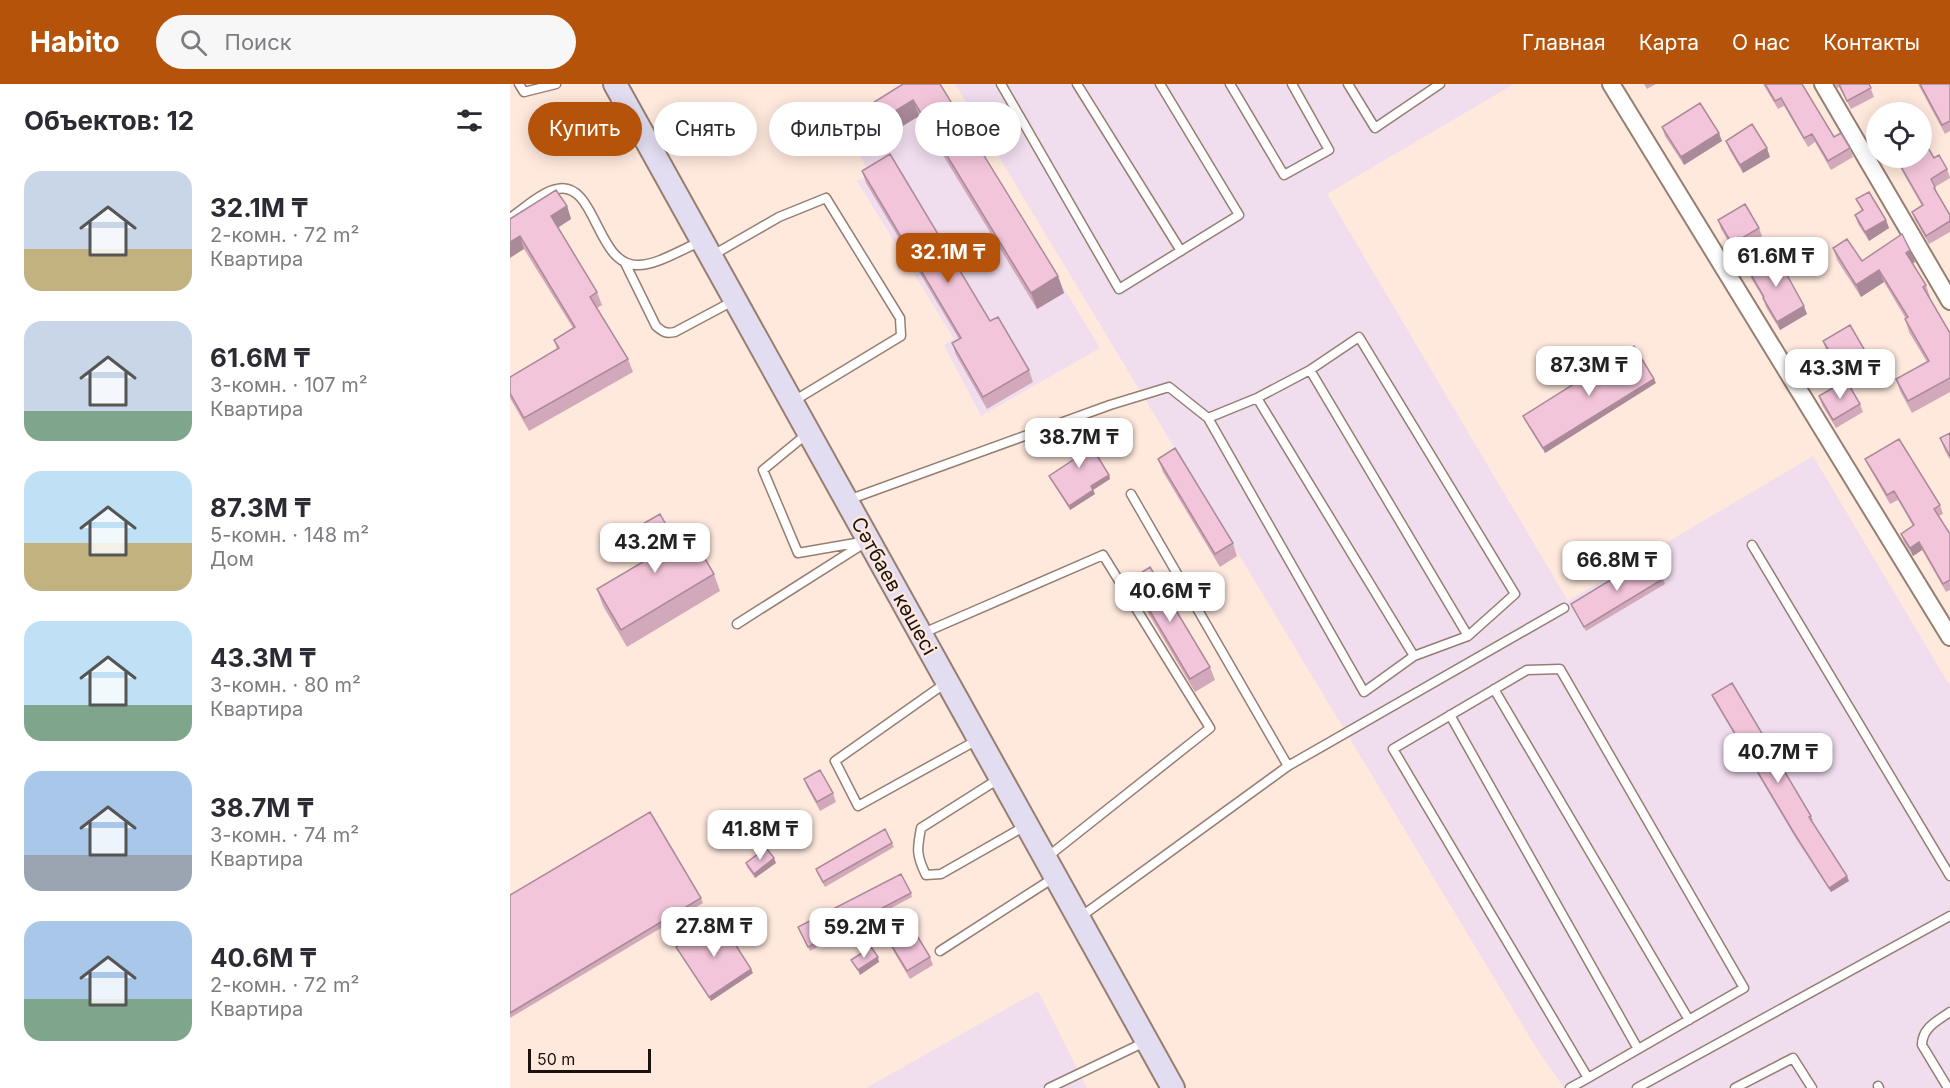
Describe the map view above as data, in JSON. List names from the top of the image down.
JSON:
{
  "streets": {
    "main road": ["Сәтбаев көшесі"]
  },
  "scale_bar": "50 m",
  "page": {
    "header": "Habito",
    "search": "Поиск",
    "nav": [
      "Главная",
      "Карта",
      "О нас",
      "Контакты"
    ],
    "heading": "Объектов: 12",
    "chip": [
      "Купить",
      "Снять",
      "Фильтры",
      "Новое"
    ],
    "list": [
      {
        "name": "32.1M ₸",
        "note": "2-комн. · 72 m² · Квартира"
      },
      {
        "name": "61.6M ₸",
        "note": "3-комн. · 107 m² · Квартира"
      },
      {
        "name": "87.3M ₸",
        "note": "5-комн. · 148 m² · Дом"
      },
      {
        "name": "43.3M ₸",
        "note": "3-комн. · 80 m² · Квартира"
      },
      {
        "name": "38.7M ₸",
        "note": "3-комн. · 74 m² · Квартира"
      },
      {
        "name": "40.6M ₸",
        "note": "2-комн. · 72 m² · Квартира"
      }
    ],
    "price": [
      "32.1M ₸",
      "61.6M ₸",
      "87.3M ₸",
      "43.3M ₸",
      "38.7M ₸",
      "43.2M ₸",
      "66.8M ₸",
      "40.6M ₸",
      "40.7M ₸",
      "41.8M ₸",
      "27.8M ₸",
      "59.2M ₸"
    ],
    "scale": "50 m"
  }
}
